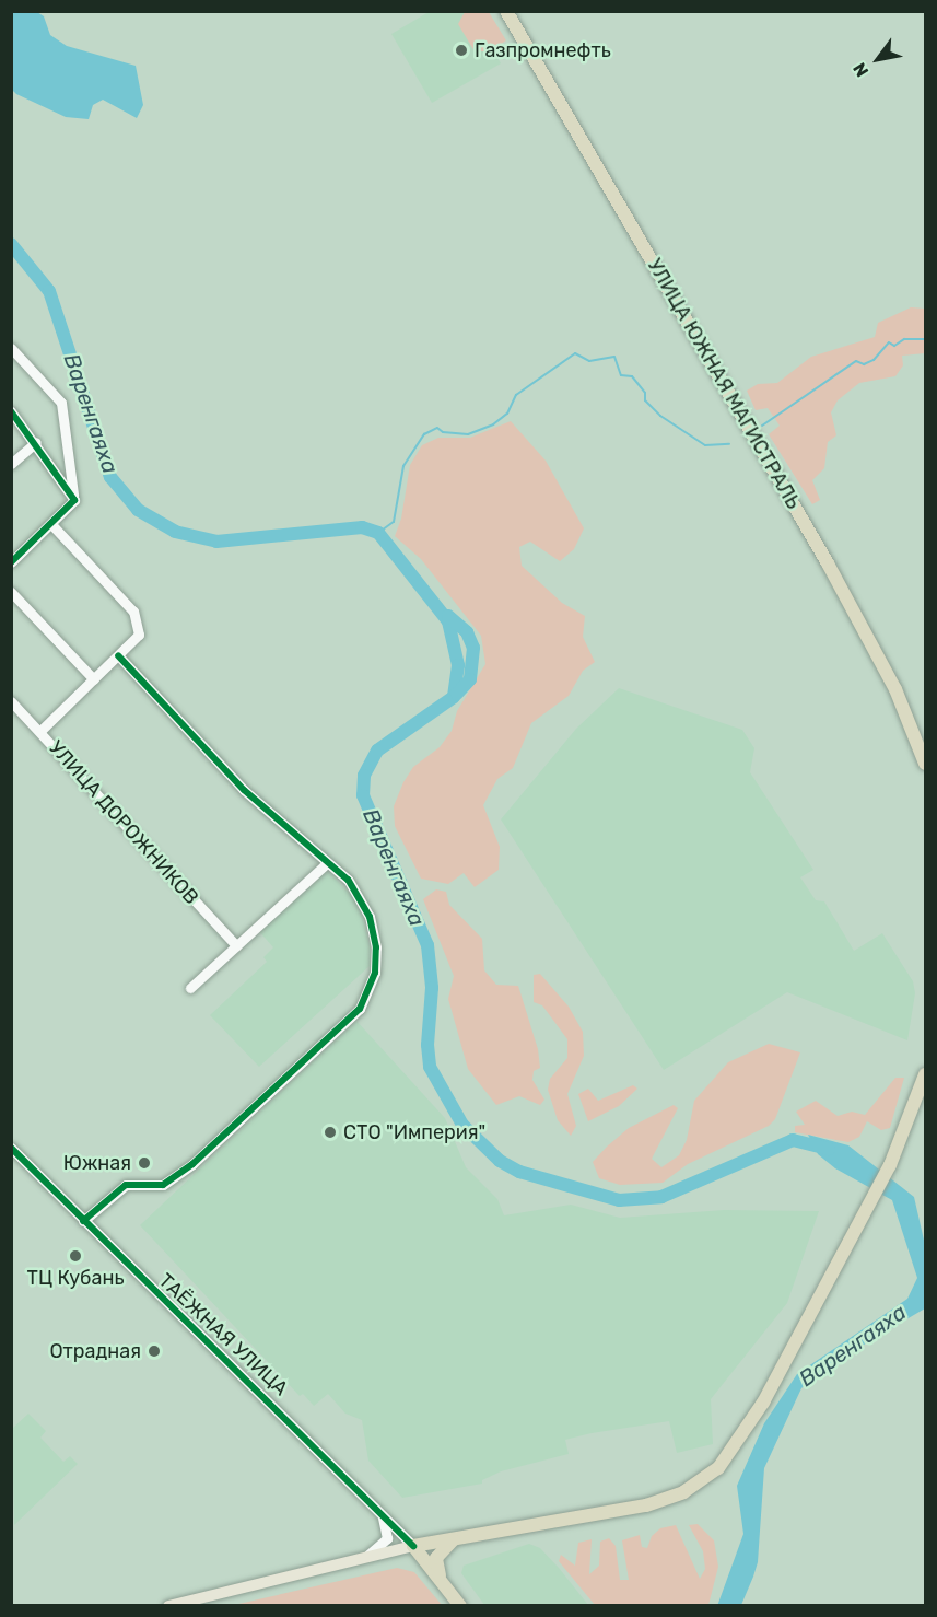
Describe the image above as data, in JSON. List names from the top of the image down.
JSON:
{
  "streets": {
    "highway": ["УЛИЦА ЮЖНАЯ МАГИСТРАЛЬ", "ТАЁЖНАЯ УЛИЦА"],
    "street": ["УЛИЦА ДОРОЖНИКОВ"]
  },
  "water": ["Варенгаяха"],
  "places": [
    "Газпромнефть",
    "СТО \"Империя\"",
    "Южная",
    "ТЦ Кубань",
    "Отрадная"
  ],
  "north": "bottom left"
}
